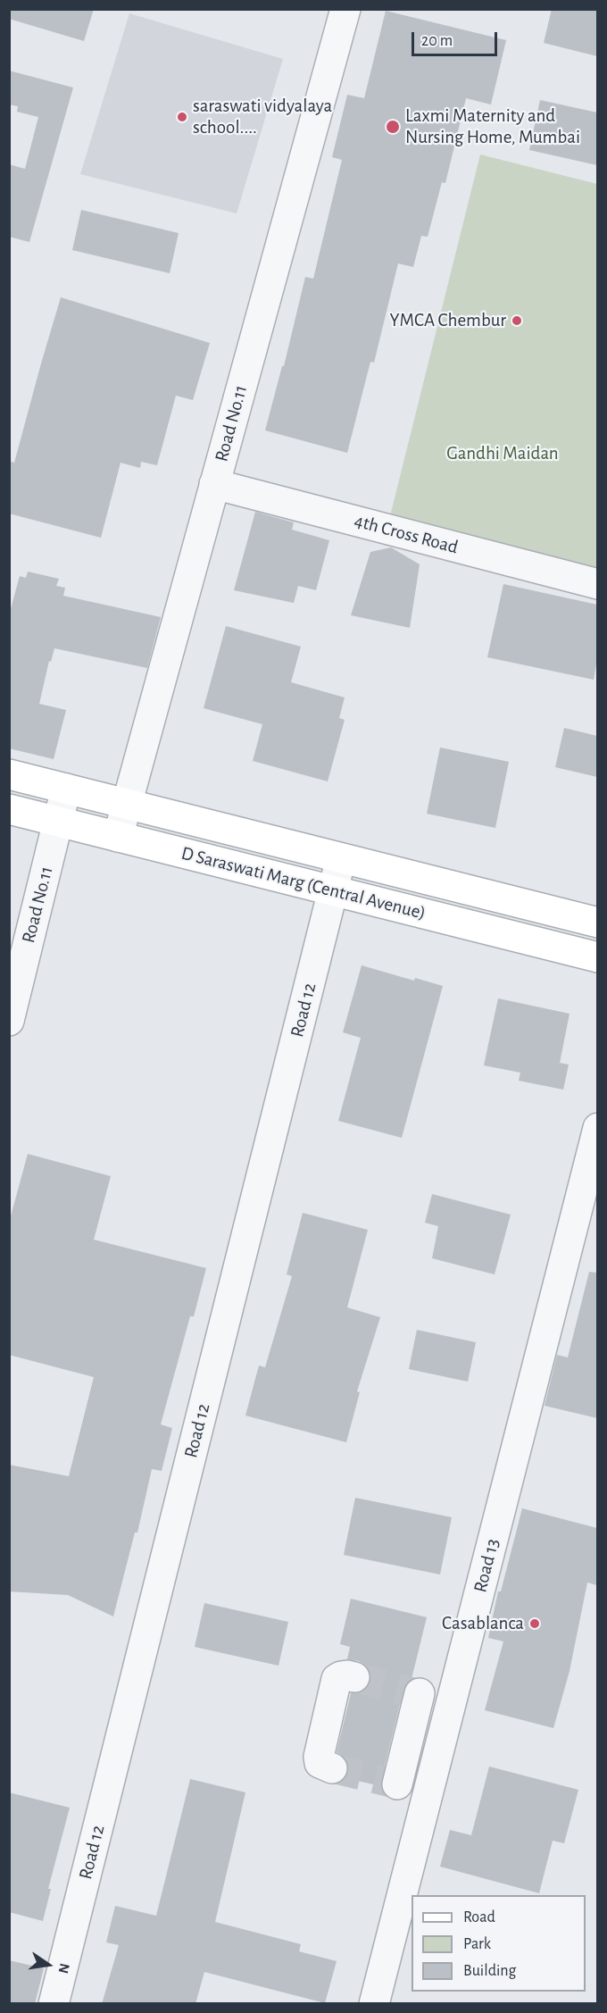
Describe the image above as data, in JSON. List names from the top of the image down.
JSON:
{
  "streets": {
    "main road": ["D Saraswati Marg (Central Avenue)"],
    "street": [
      "Road No.11",
      "4th Cross Road",
      "Road 12",
      "Road 13"
    ]
  },
  "crossings": [
    ["Road No.11", "4th Cross Road"],
    ["Road No.11", "D Saraswati Marg (Central Avenue)"],
    ["D Saraswati Marg (Central Avenue)", "Road 12"]
  ],
  "parks": ["Gandhi Maidan"],
  "places": [
    "saraswati vidyalaya school....",
    "Laxmi Maternity and Nursing Home, Mumbai",
    "YMCA Chembur",
    "Casablanca"
  ],
  "legend": ["Road", "Park", "Building"],
  "scale_bar": "20 m",
  "north": "right"
}
